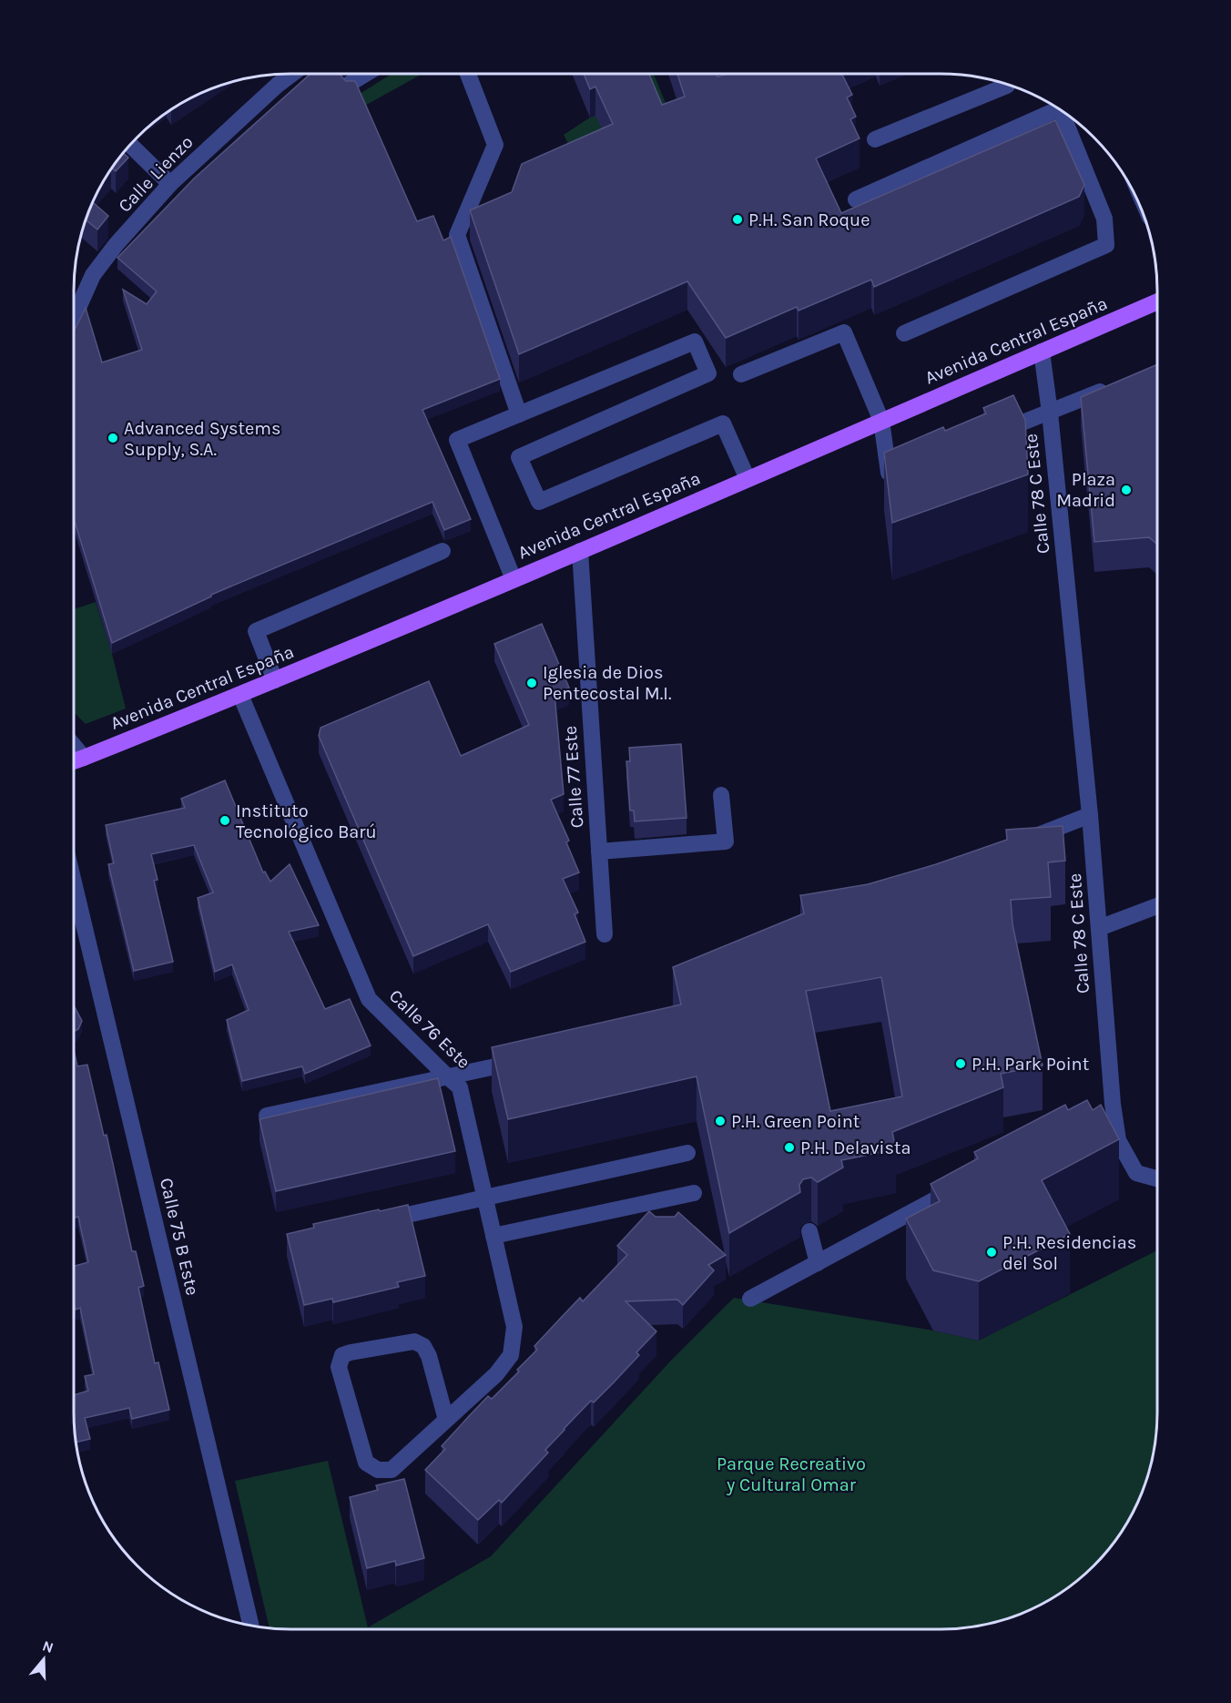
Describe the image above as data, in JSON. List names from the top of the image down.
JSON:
{
  "streets": {
    "main road": ["Avenida Central España"],
    "street": [
      "Calle Lienzo",
      "Calle 78 C Este",
      "Calle 77 Este",
      "Calle 76 Este",
      "Calle 75 B Este"
    ]
  },
  "crossings": [
    ["Avenida Central España", "Calle 78 C Este"],
    ["Avenida Central España", "Calle 77 Este"],
    ["Avenida Central España", "Calle 76 Este"]
  ],
  "parks": ["Parque Recreativo y Cultural Omar"],
  "places": [
    "P.H. San Roque",
    "Advanced Systems Supply, S.A.",
    "Plaza Madrid",
    "Iglesia de Dios Pentecostal M.I.",
    "Instituto Tecnológico Barú",
    "P.H. Park Point",
    "P.H. Green Point",
    "P.H. Delavista",
    "P.H. Residencias del Sol"
  ],
  "north": "top"
}
